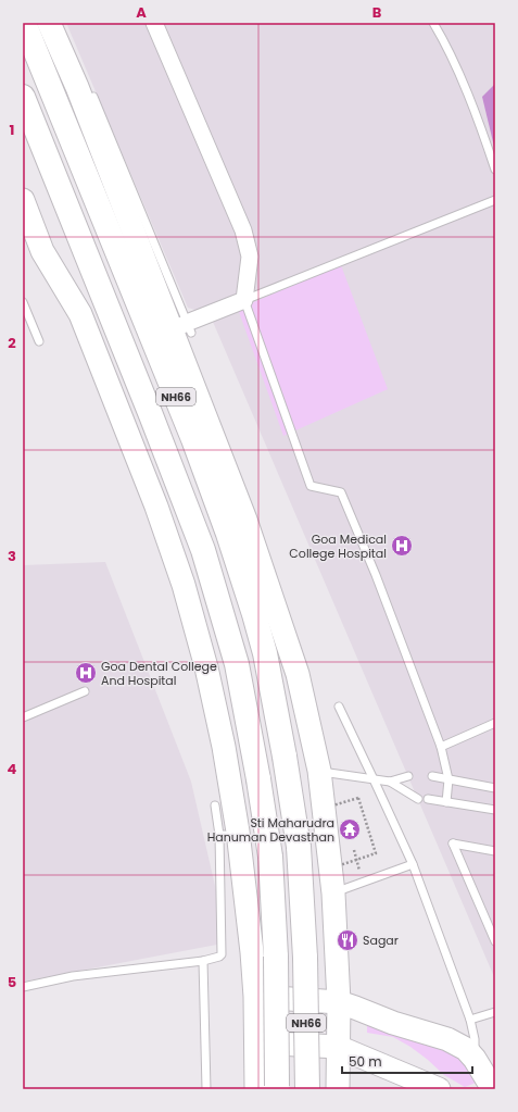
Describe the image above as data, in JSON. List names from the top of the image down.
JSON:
{
  "streets": {
    "highway": ["NH66"]
  },
  "places": {
    "hospital": ["Goa Medical College Hospital", "Goa Dental College And Hospital"],
    "temple": ["Sti Maharudra Hanuman Devasthan"],
    "restaurant": ["Sagar"]
  },
  "scale_bar": "50 m",
  "grid": {
    "columns": ["A", "B"],
    "rows": [
      "1",
      "2",
      "3",
      "4",
      "5"
    ]
  }
}
